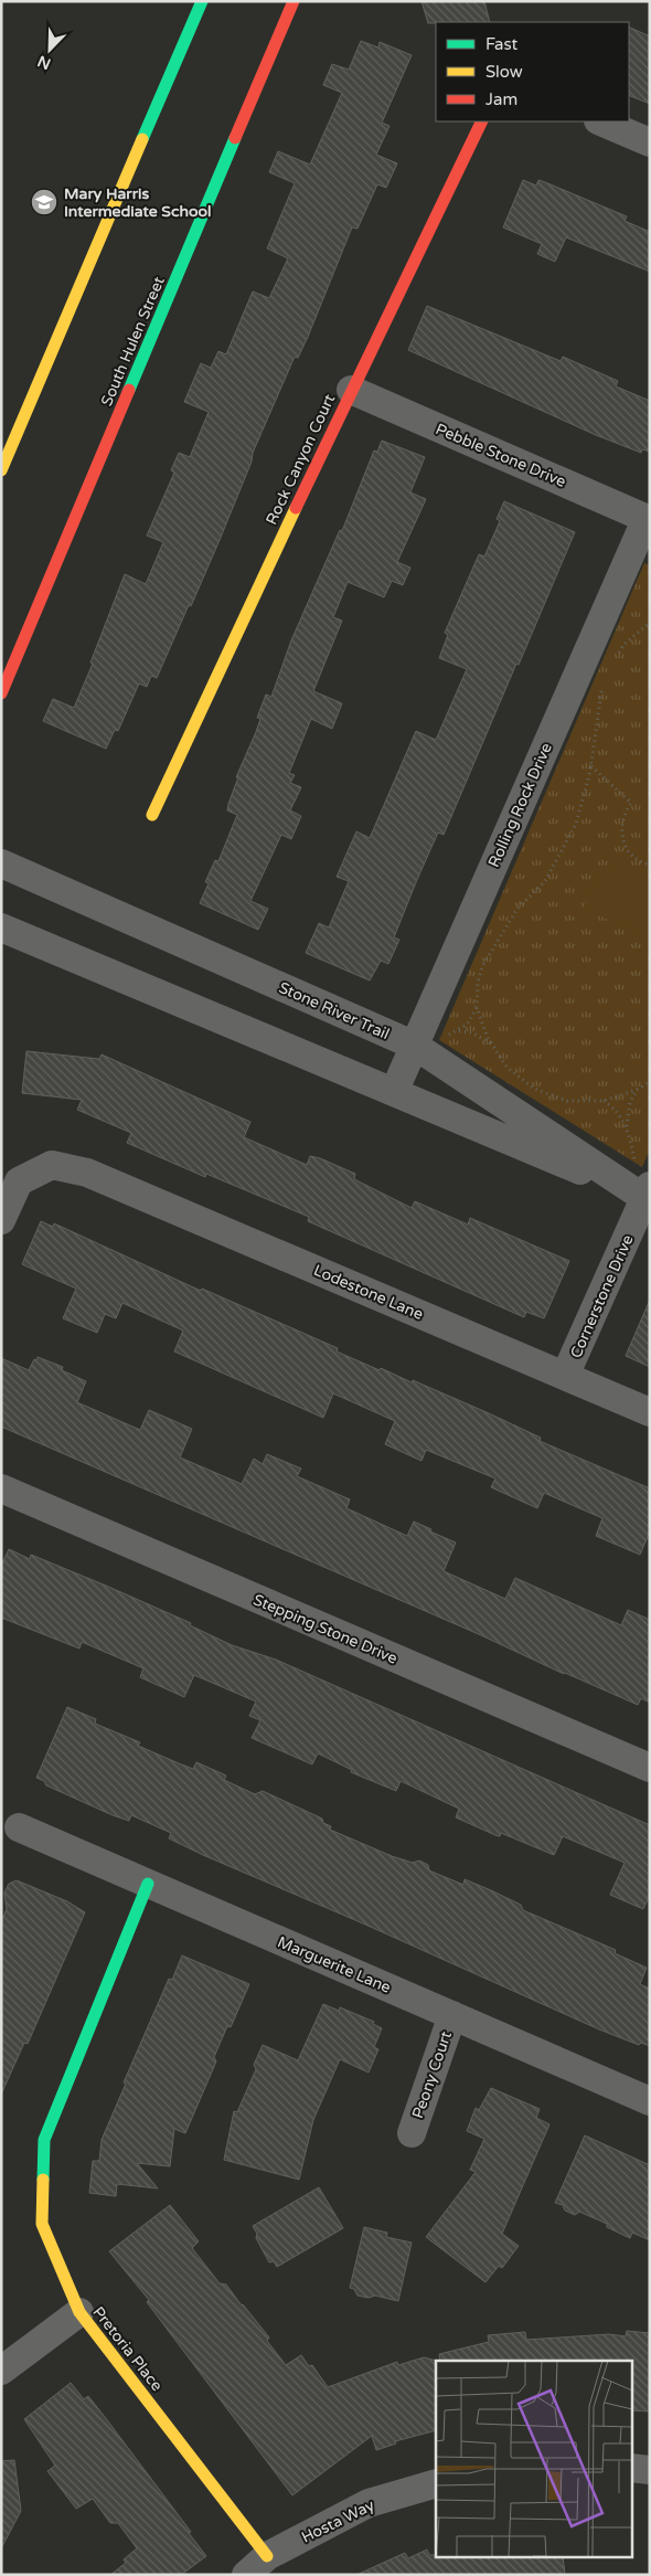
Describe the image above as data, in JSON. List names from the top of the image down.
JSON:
{
  "streets": {
    "street": [
      "South Hulen Street",
      "Pebble Stone Drive",
      "Rock Canyon Court",
      "Rolling Rock Drive",
      "Stone River Trail",
      "Lodestone Lane",
      "Cornerstone Drive",
      "Stepping Stone Drive",
      "Marguerite Lane",
      "Peony Court",
      "Pretoria Place",
      "Hosta Way"
    ]
  },
  "crossings": [
    ["Pebble Stone Drive", "Rock Canyon Court"],
    ["Pebble Stone Drive", "Rolling Rock Drive"],
    ["Rolling Rock Drive", "Stone River Trail"],
    ["Stone River Trail", "Cornerstone Drive"],
    ["Lodestone Lane", "Cornerstone Drive"],
    ["Marguerite Lane", "Peony Court"],
    ["Marguerite Lane", "Pretoria Place"],
    ["Pretoria Place", "Hosta Way"]
  ],
  "places": {
    "school or university": ["Mary Harris Intermediate School"]
  },
  "legend": ["Fast", "Slow", "Jam"],
  "north": "bottom left"
}
